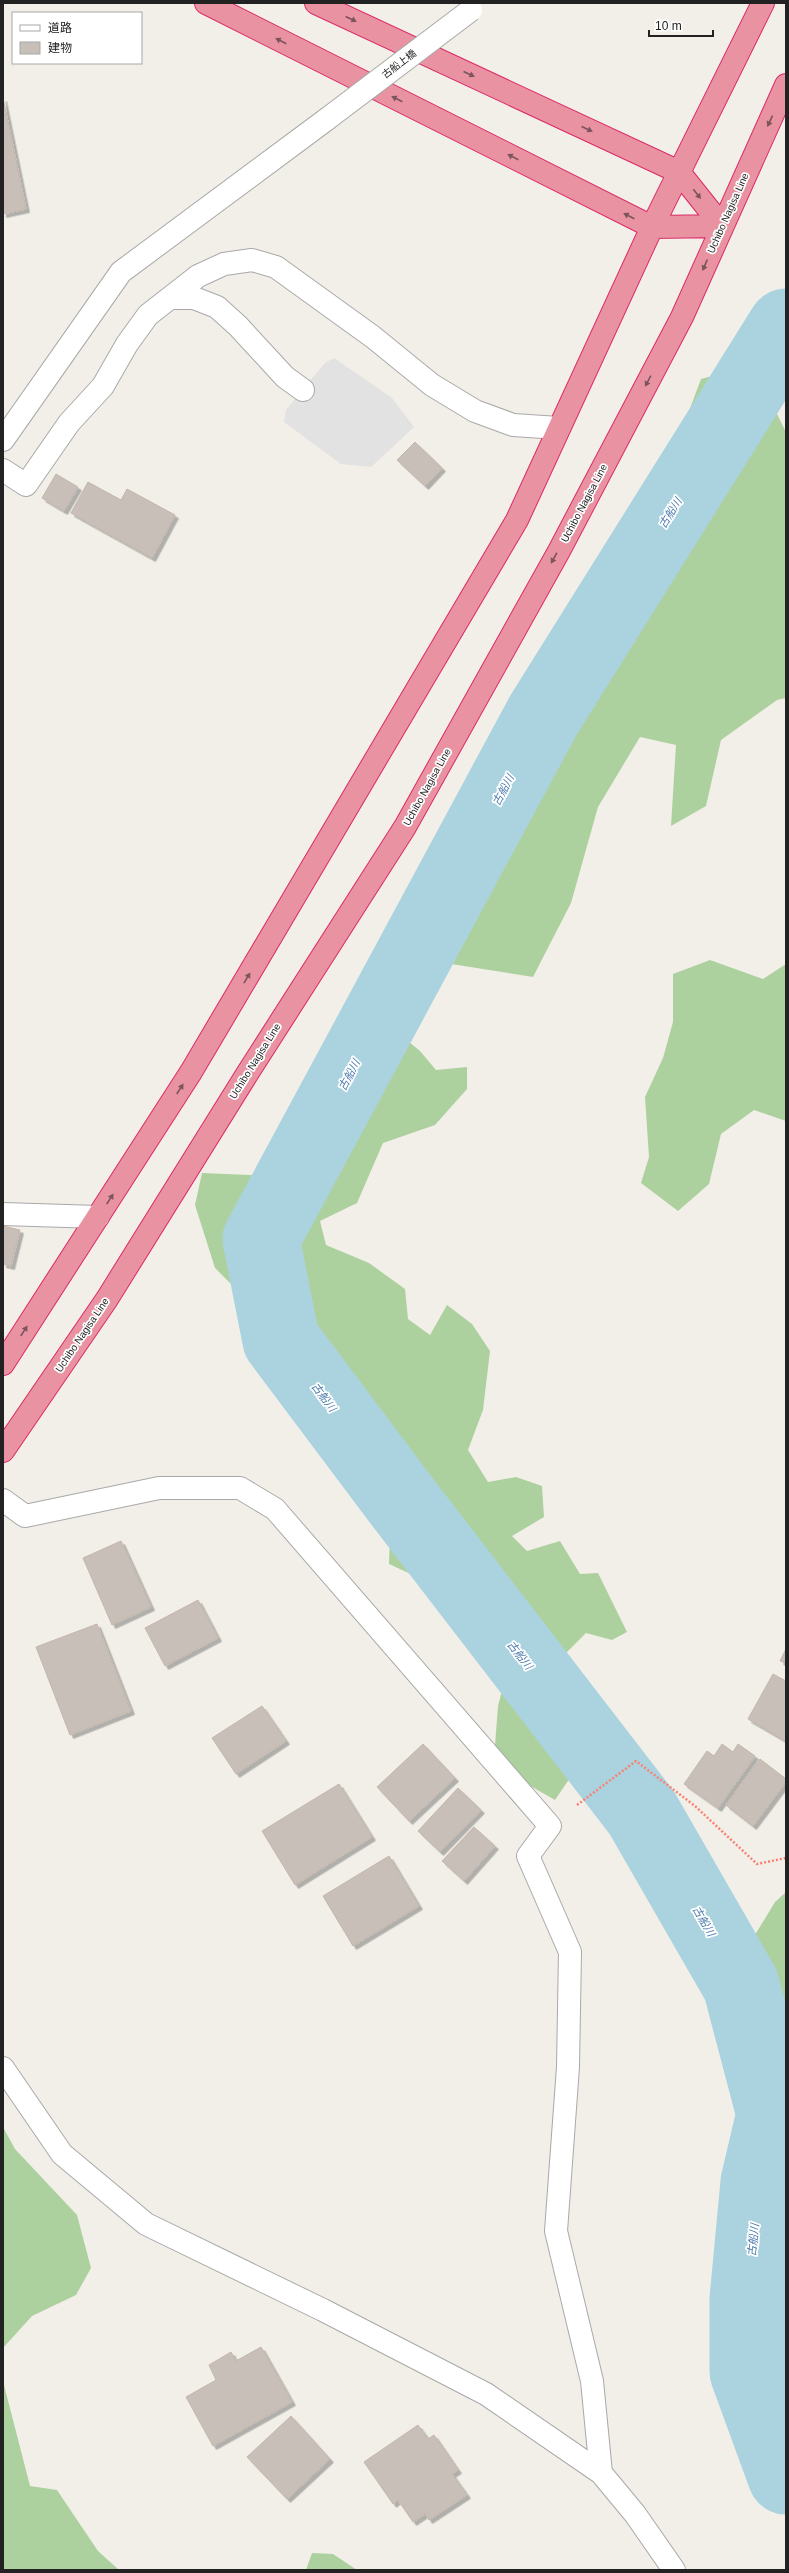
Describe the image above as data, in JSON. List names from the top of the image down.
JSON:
{
  "streets": {
    "highway": ["Uchibo Nagisa Line"],
    "street": ["古船上橋"]
  },
  "water": ["古船川"],
  "legend": ["道路", "建物"],
  "scale_bar": "10 m"
}
